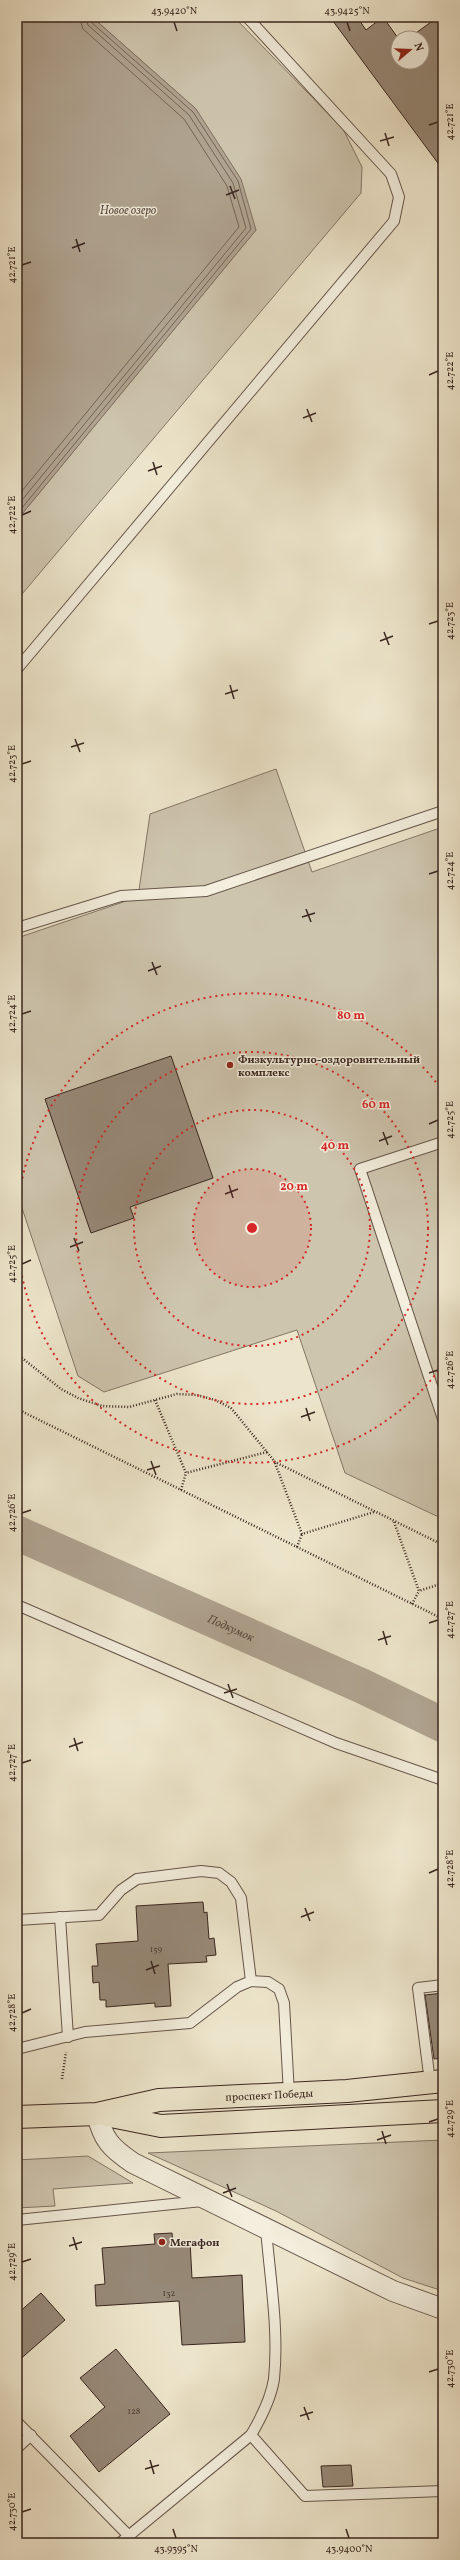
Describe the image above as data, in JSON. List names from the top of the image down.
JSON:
{
  "streets": {
    "main road": ["проспект Победы"]
  },
  "water": ["Новое озеро", "Подкумок"],
  "places": ["Физкультурно-оздоровительный комплекс", "Мегафон"],
  "house_numbers": ["159", "132", "128"],
  "north": "right",
  "coordinates": [
    "43.9420°N",
    "43.9425°N",
    "42.721°E",
    "42.722°E",
    "42.723°E",
    "42.724°E",
    "42.725°E",
    "42.726°E",
    "42.727°E",
    "42.728°E",
    "42.729°E",
    "42.730°E",
    "43.9395°N",
    "43.9400°N"
  ],
  "rings": [
    "80 m",
    "60 m",
    "40 m",
    "20 m"
  ]
}
